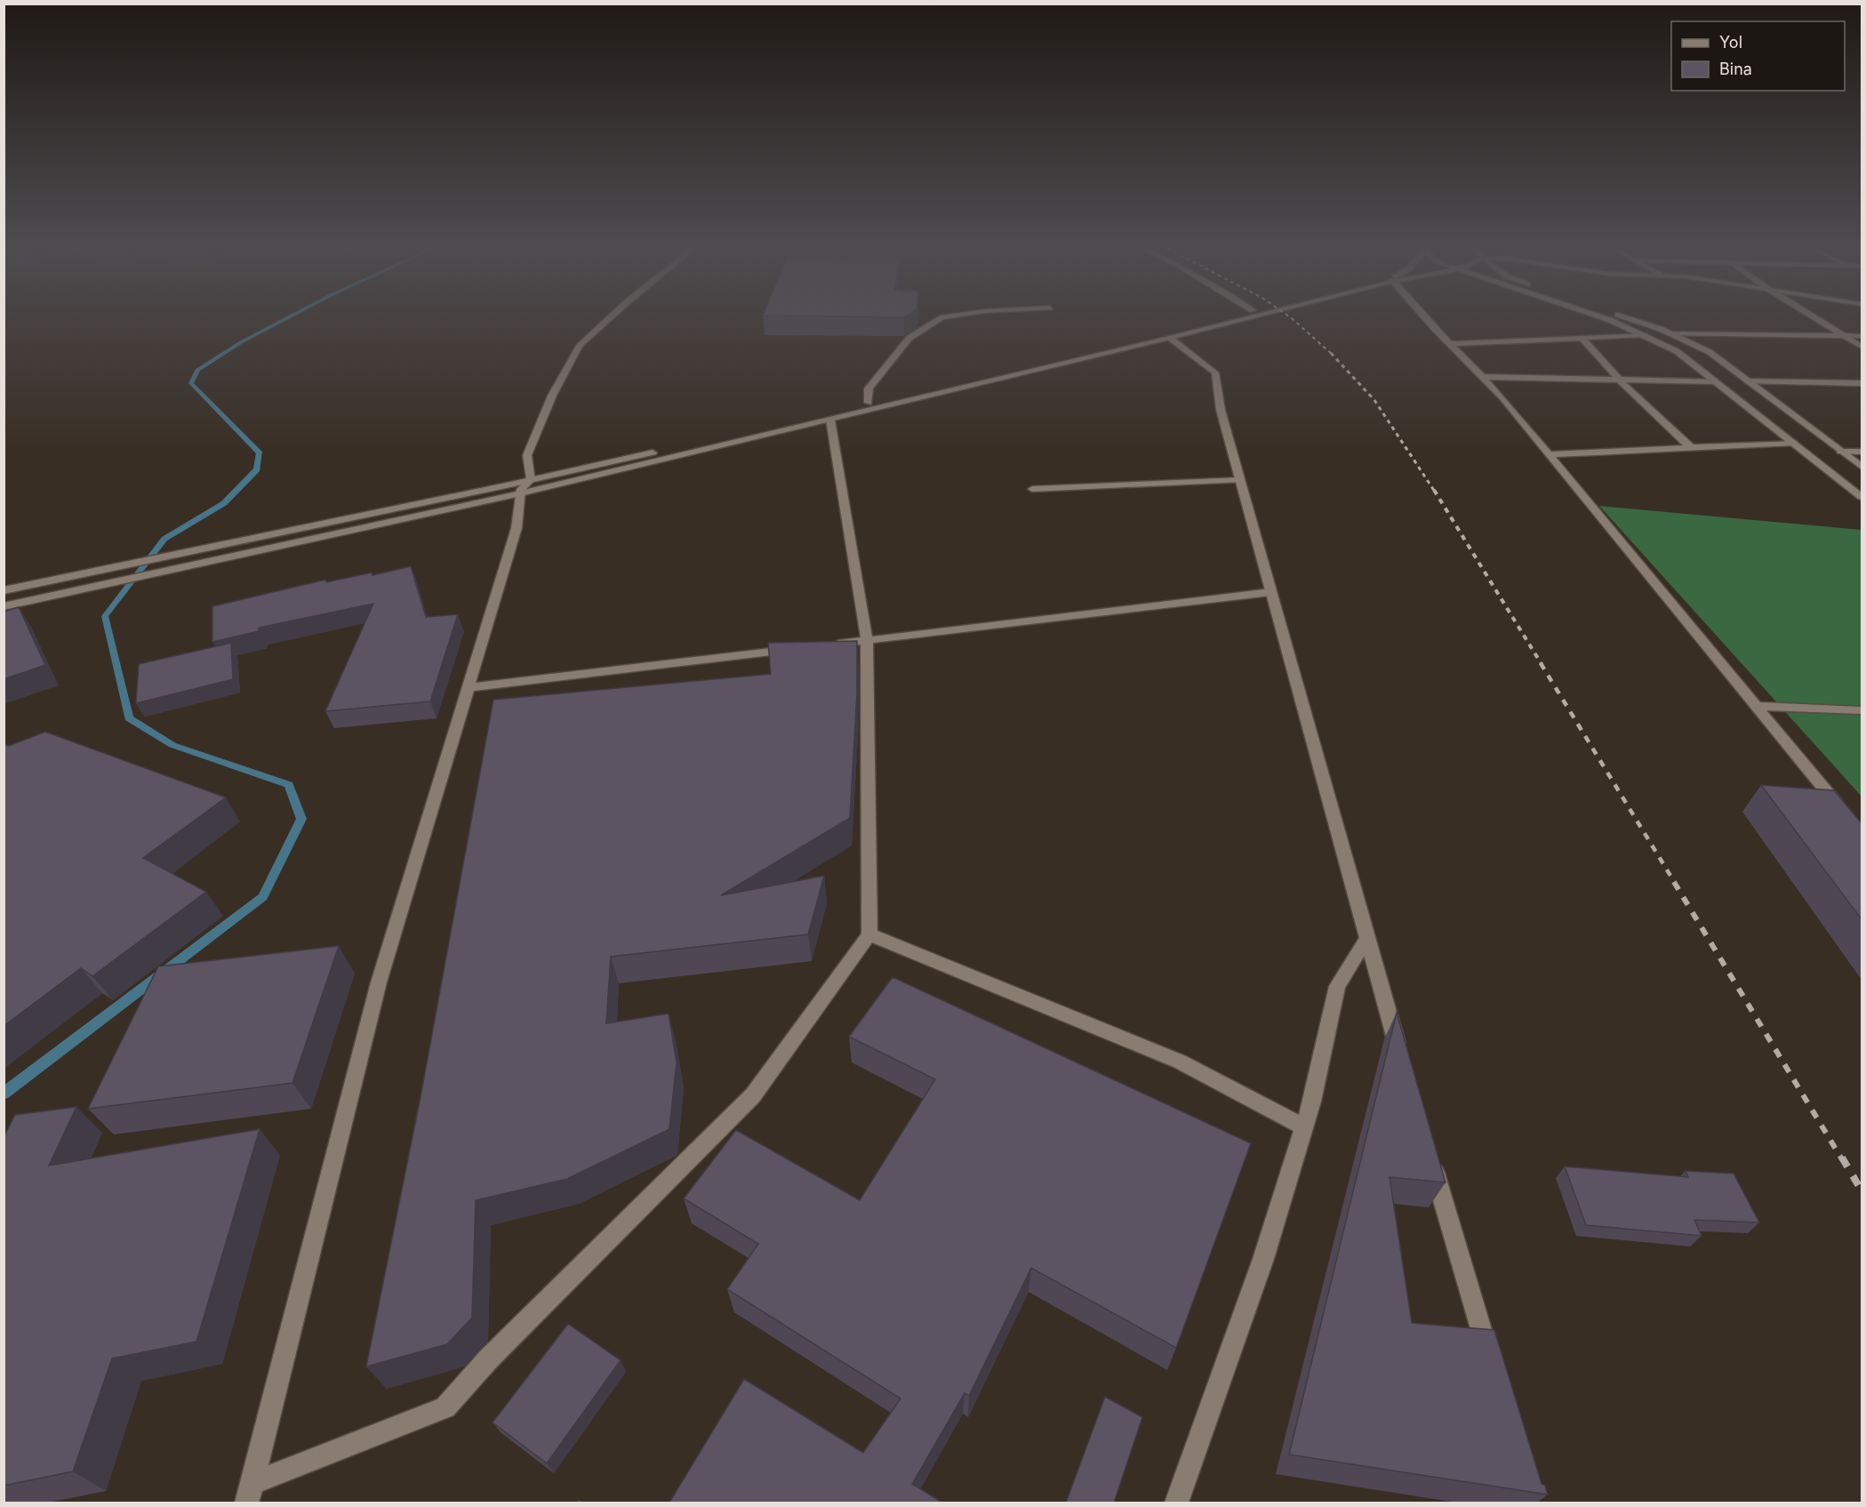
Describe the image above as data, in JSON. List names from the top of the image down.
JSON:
{
  "legend": ["Yol", "Bina"]
}
